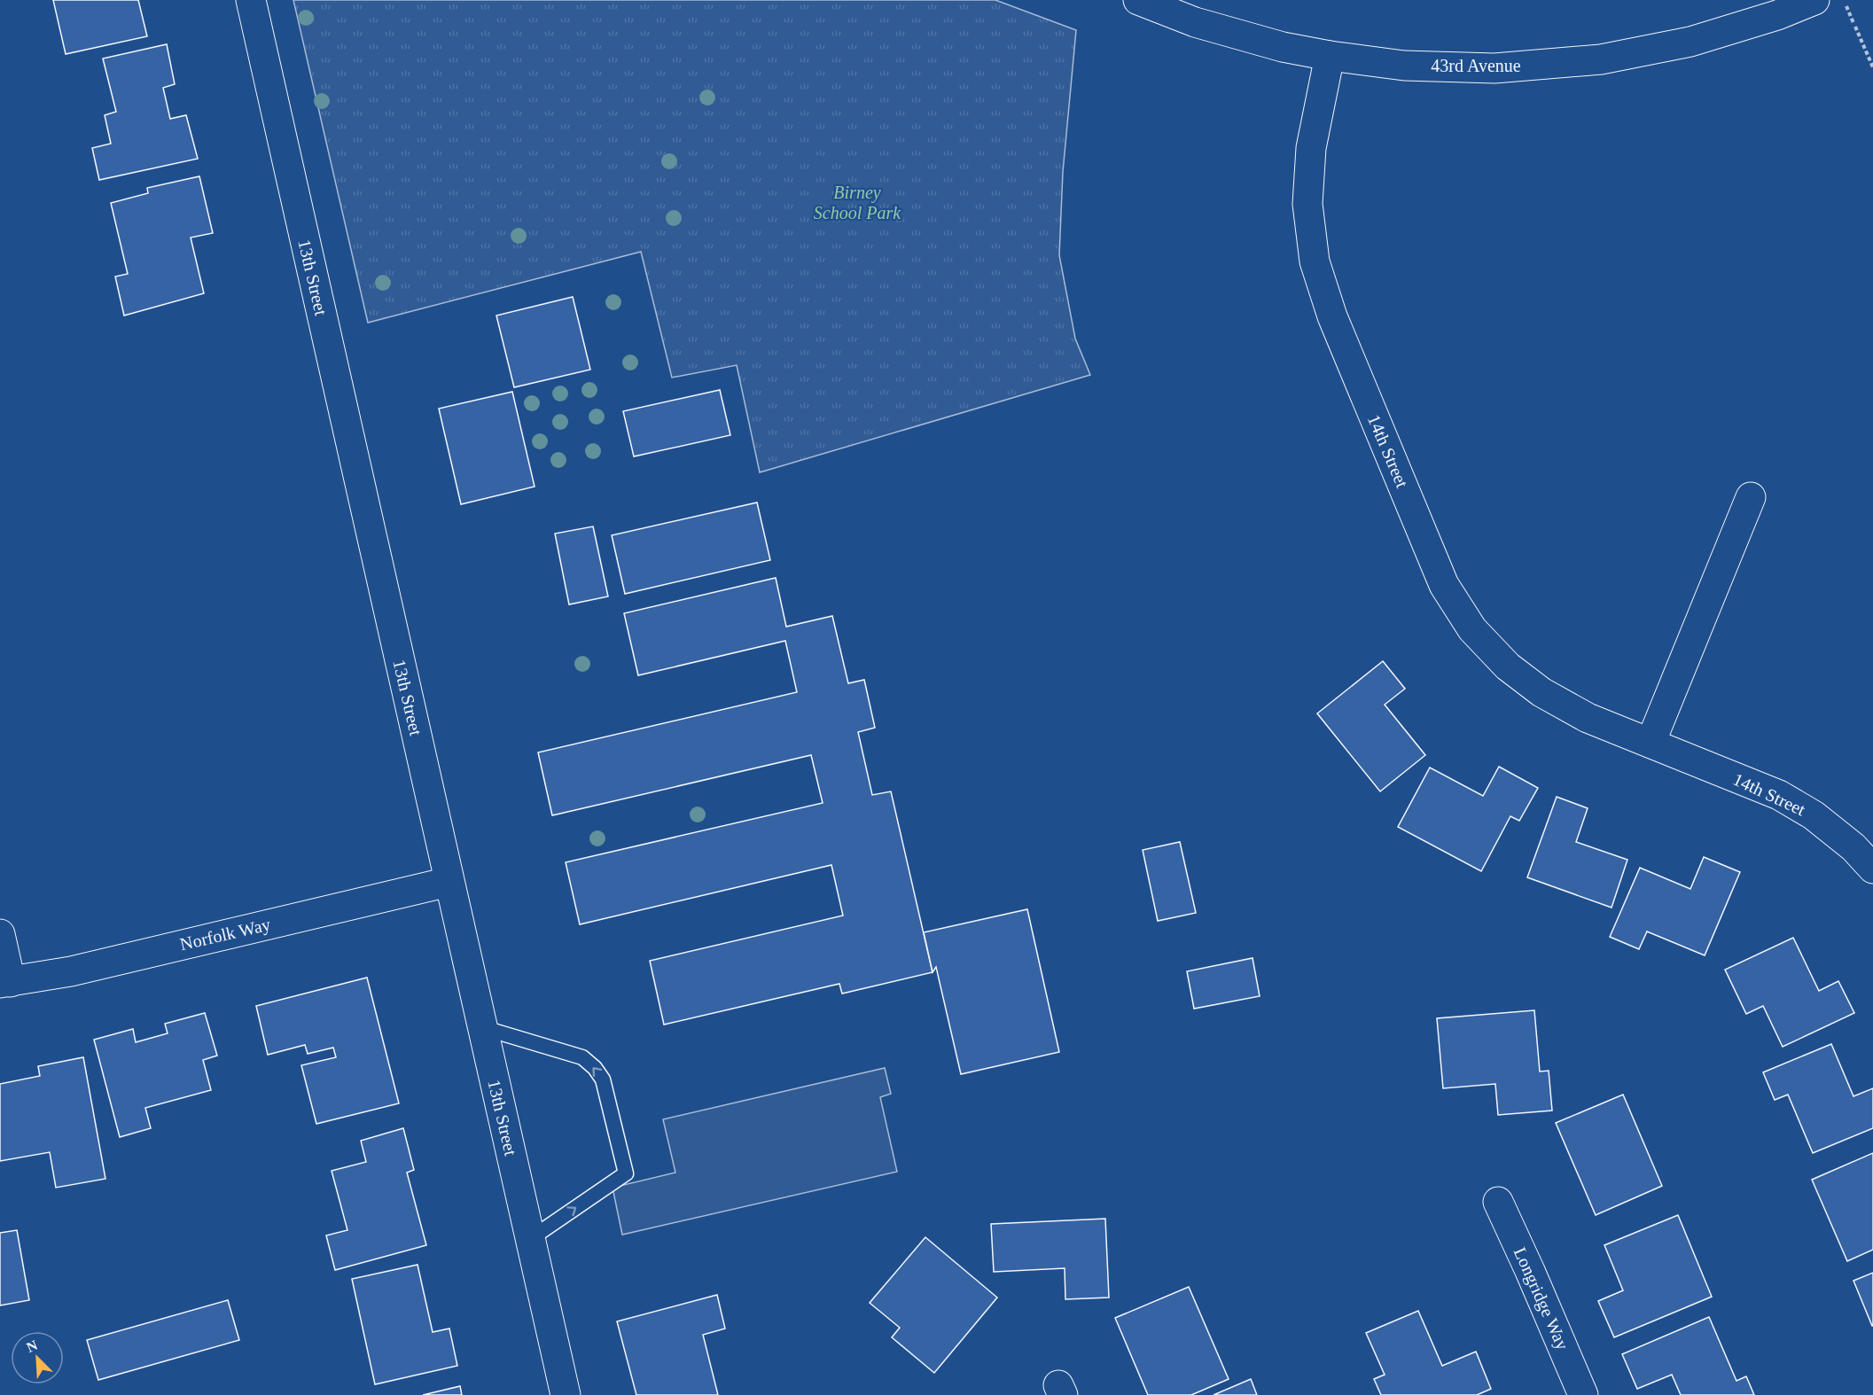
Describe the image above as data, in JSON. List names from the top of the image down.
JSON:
{
  "streets": {
    "street": [
      "43rd Avenue",
      "13th Street",
      "14th Street",
      "Norfolk Way",
      "Longridge Way"
    ]
  },
  "crossings": [
    ["43rd Avenue", "14th Street"],
    ["13th Street", "Norfolk Way"]
  ],
  "parks": ["Birney School Park"],
  "north": "top left"
}
